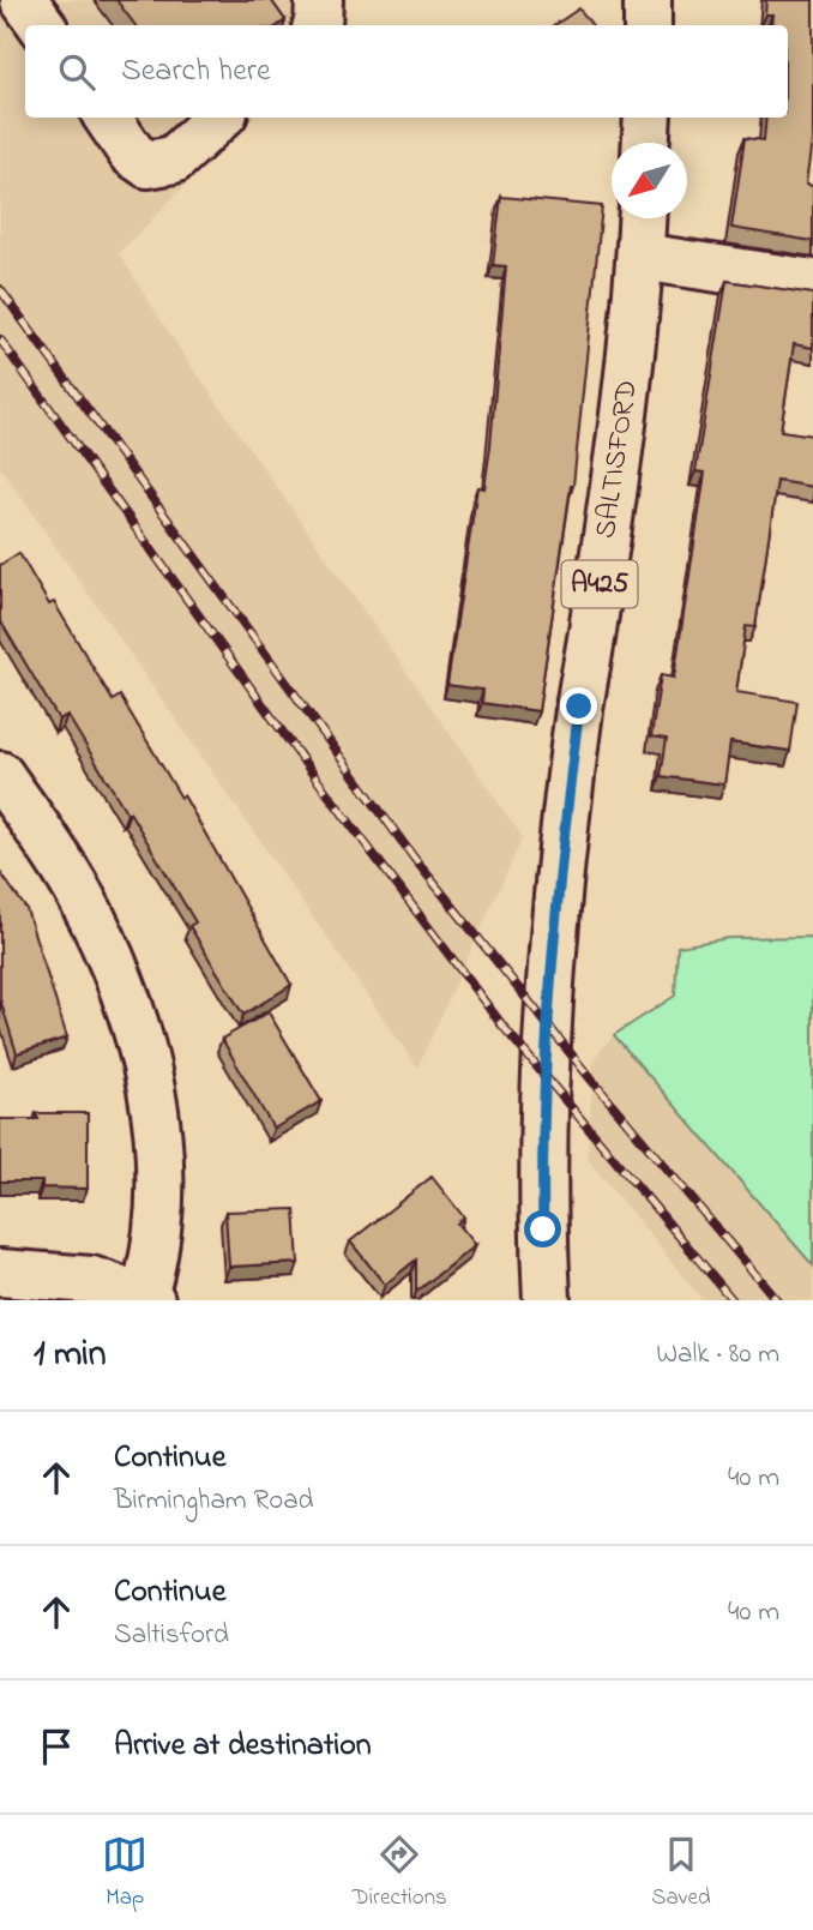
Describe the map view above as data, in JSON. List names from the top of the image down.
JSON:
{
  "streets": {
    "main road": ["SALTISFORD", "A425"]
  },
  "north": "bottom left",
  "page": {
    "search": "Search here",
    "heading": ["1 min", "Walk · 80 m"],
    "list": [
      ["Continue", "Birmingham Road", "40 m"],
      ["Continue", "Saltisford", "40 m"],
      "Arrive at destination"
    ],
    "nav": ["Map", "Directions", "Saved"]
  }
}
